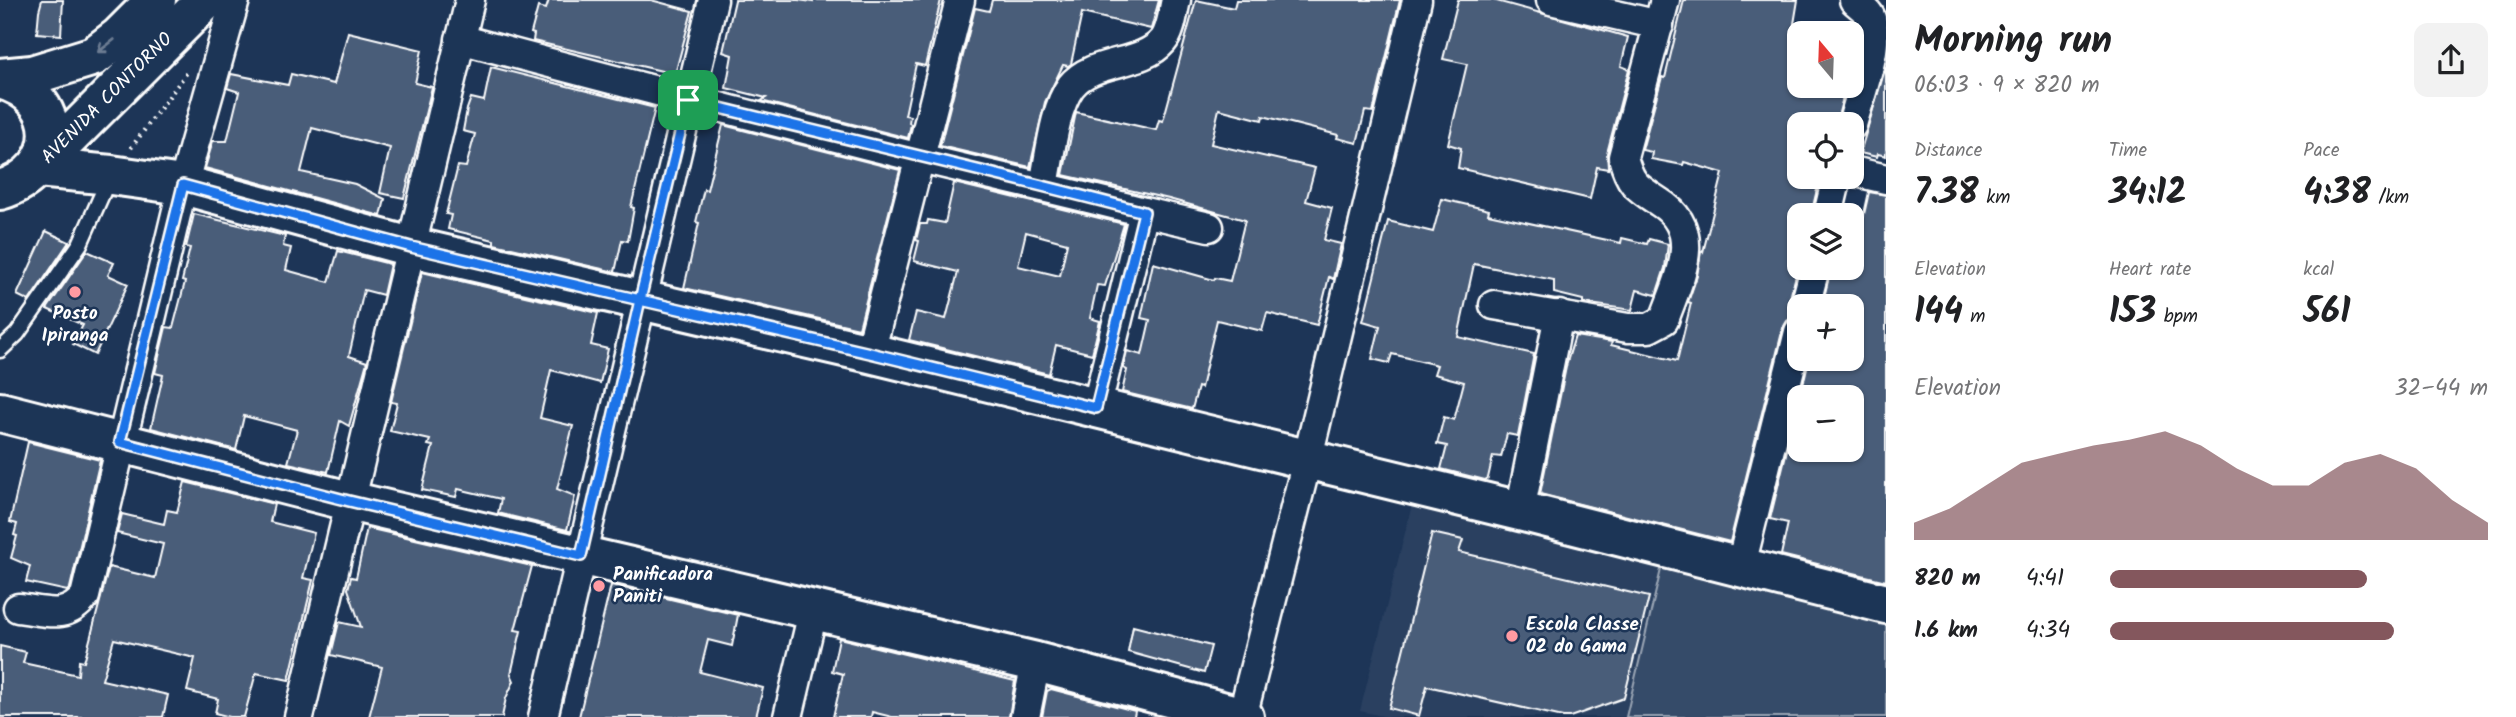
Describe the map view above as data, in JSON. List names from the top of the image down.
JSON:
{
  "streets": {
    "street": ["AVENIDA CONTORNO"]
  },
  "places": ["Posto Ipiranga", "Panificadora Paniti", "Escola Classe 02 do Gama"],
  "north": "top",
  "page": {
    "heading": ["Morning run", "06:03 · 9 × 820 m"],
    "map_buttons": ["+", "−"],
    "stats": [
      ["Distance", "7.38 km"],
      ["Time", "34:12"],
      ["Pace", "4:38 /km"],
      ["Elevation", "144 m"],
      ["Heart rate", "153 bpm"],
      ["kcal", "561"]
    ],
    "chart": ["Elevation", "32–44 m"],
    "list": [
      {
        "name": "820 m",
        "note": "4:41"
      },
      {
        "name": "1.6 km",
        "note": "4:34"
      }
    ]
  }
}
